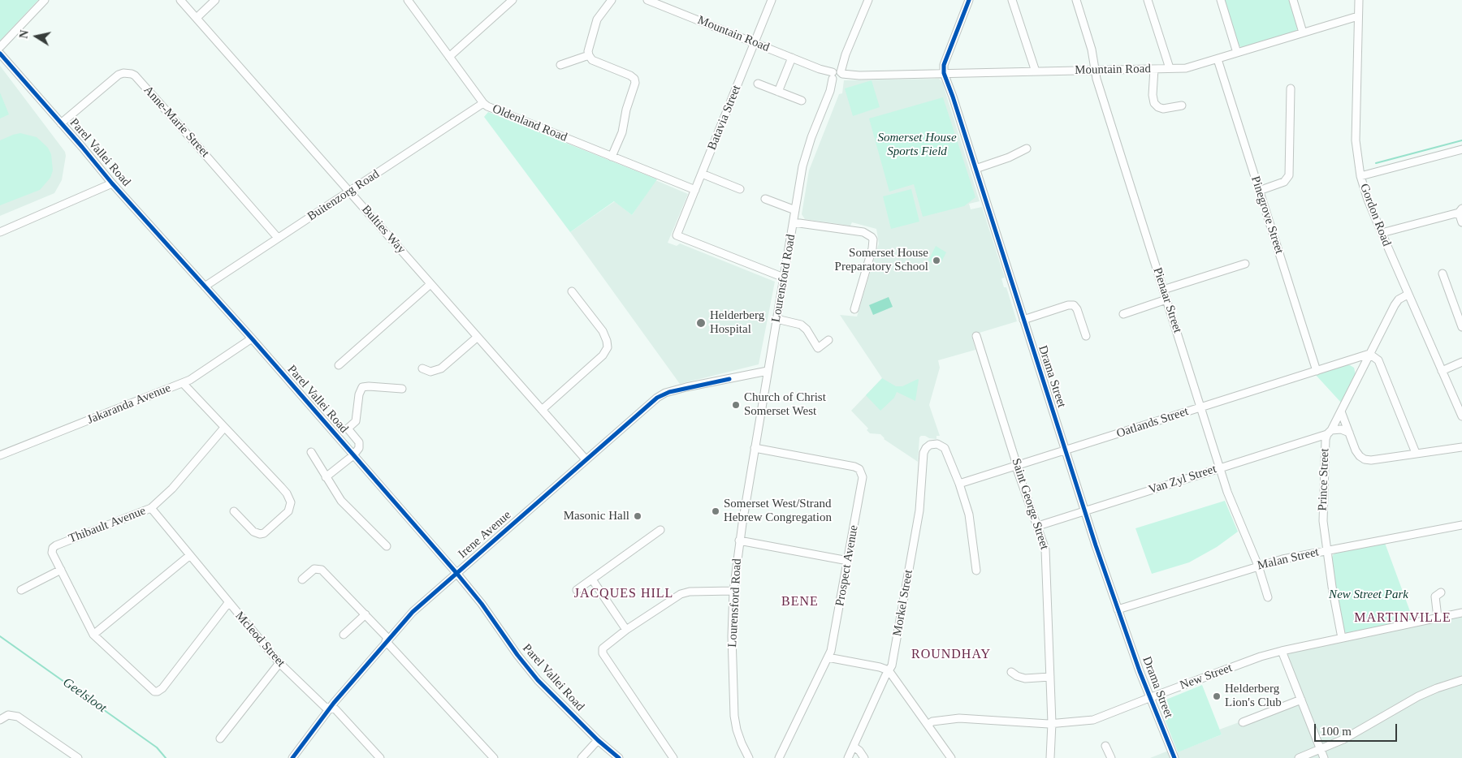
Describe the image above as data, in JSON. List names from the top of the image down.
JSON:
{
  "streets": {
    "street": [
      "Mountain Road",
      "Batavia Street",
      "Anne-Marie Street",
      "Oldenland Road",
      "Parel Vallei Road",
      "Buitenzorg Road",
      "Pinegrove Street",
      "Gordon Road",
      "Bulties Way",
      "Lourensford Road",
      "Pienaar Street",
      "Drama Street",
      "Jakaranda Avenue",
      "Oatlands Street",
      "Van Zyl Street",
      "Prince Street",
      "Saint George Street",
      "Thibault Avenue",
      "Irene Avenue",
      "Malan Street",
      "Prospect Avenue",
      "Morkel Street",
      "Mcleod Street",
      "New Street"
    ]
  },
  "crossings": [
    ["Mountain Road", "Batavia Street"],
    ["Mountain Road", "Pinegrove Street"],
    ["Mountain Road", "Gordon Road"],
    ["Mountain Road", "Lourensford Road"],
    ["Mountain Road", "Pienaar Street"],
    ["Mountain Road", "Drama Street"],
    ["Batavia Street", "Oldenland Road"],
    ["Batavia Street", "Lourensford Road"],
    ["Anne-Marie Street", "Parel Vallei Road"],
    ["Anne-Marie Street", "Buitenzorg Road"],
    ["Oldenland Road", "Buitenzorg Road"],
    ["Parel Vallei Road", "Buitenzorg Road"],
    ["Parel Vallei Road", "Jakaranda Avenue"],
    ["Parel Vallei Road", "Irene Avenue"],
    ["Buitenzorg Road", "Bulties Way"],
    ["Pinegrove Street", "Oatlands Street"],
    ["Gordon Road", "Prince Street"],
    ["Bulties Way", "Irene Avenue"],
    ["Lourensford Road", "Irene Avenue"],
    ["Lourensford Road", "Prospect Avenue"],
    ["Pienaar Street", "Oatlands Street"],
    ["Pienaar Street", "Van Zyl Street"],
    ["Pienaar Street", "Malan Street"],
    ["Drama Street", "Oatlands Street"],
    ["Drama Street", "Van Zyl Street"],
    ["Drama Street", "Malan Street"],
    ["Drama Street", "New Street"],
    ["Oatlands Street", "Prince Street"],
    ["Oatlands Street", "Saint George Street"],
    ["Oatlands Street", "Morkel Street"],
    ["Van Zyl Street", "Prince Street"],
    ["Van Zyl Street", "Saint George Street"],
    ["Prince Street", "Malan Street"],
    ["Prince Street", "New Street"],
    ["Saint George Street", "New Street"],
    ["Thibault Avenue", "Mcleod Street"],
    ["Irene Avenue", "Mcleod Street"]
  ],
  "districts": [
    "JACQUES HILL",
    "BENE",
    "MARTINVILLE",
    "ROUNDHAY"
  ],
  "water": ["Geelsloot"],
  "parks": ["Somerset House Sports Field", "New Street Park"],
  "places": [
    "Somerset House Preparatory School",
    "Helderberg Hospital",
    "Church of Christ Somerset West",
    "Somerset West/Strand Hebrew Congregation",
    "Masonic Hall",
    "Helderberg Lion's Club"
  ],
  "scale_bar": "100 m",
  "north": "left"
}
